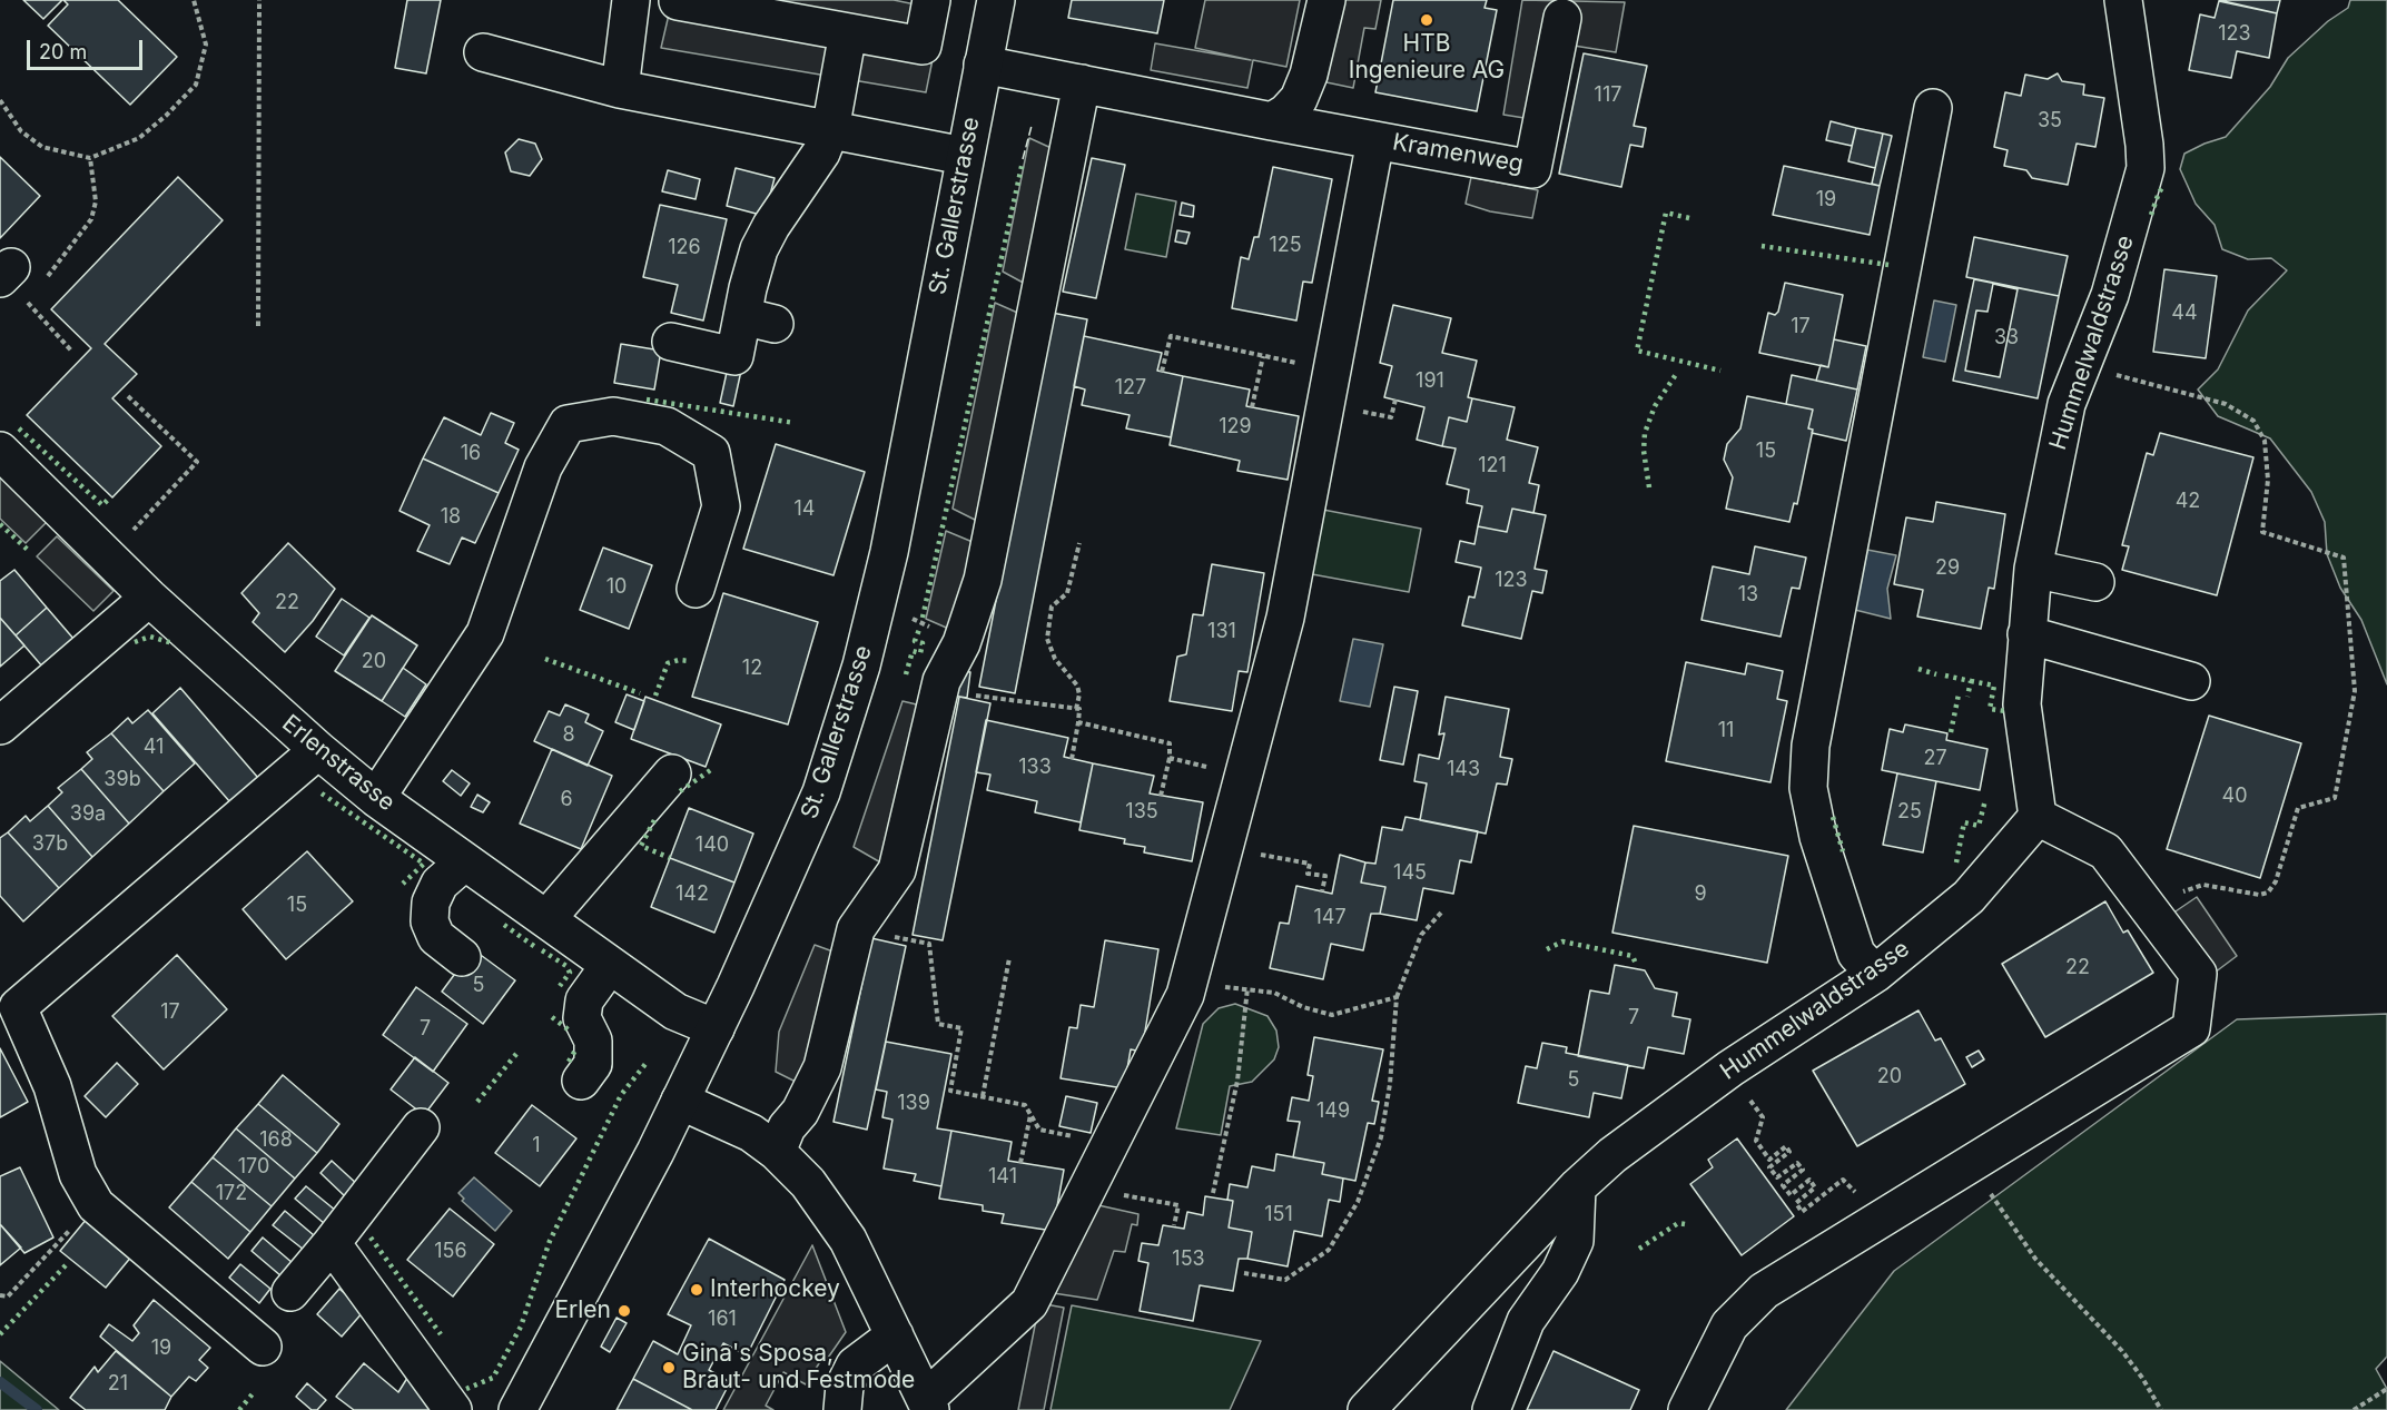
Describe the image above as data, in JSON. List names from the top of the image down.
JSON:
{
  "streets": {
    "street": [
      "Kramenweg",
      "St. Gallerstrasse",
      "Hummelwaldstrasse",
      "Erlenstrasse"
    ]
  },
  "crossings": [
    ["Kramenweg", "St. Gallerstrasse"],
    ["St. Gallerstrasse", "Erlenstrasse"]
  ],
  "places": [
    "HTB Ingenieure AG",
    "Interhockey",
    "Erlen",
    "Gina's Sposa, Braut- und Festmode"
  ],
  "house_numbers": [
    "123",
    "117",
    "35",
    "19",
    "125",
    "126",
    "44",
    "17",
    "33",
    "191",
    "127",
    "129",
    "15",
    "16",
    "121",
    "42",
    "14",
    "18",
    "29",
    "123",
    "10",
    "13",
    "22",
    "131",
    "20",
    "12",
    "11",
    "8",
    "41",
    "27",
    "133",
    "143",
    "39b",
    "40",
    "6",
    "135",
    "25",
    "39a",
    "37b",
    "140",
    "145",
    "142",
    "9",
    "15",
    "147",
    "22",
    "5",
    "17",
    "7",
    "7",
    "20",
    "5",
    "139",
    "149",
    "168",
    "1",
    "170",
    "141",
    "172",
    "151",
    "156",
    "153",
    "161",
    "19",
    "21"
  ],
  "scale_bar": "20 m"
}
